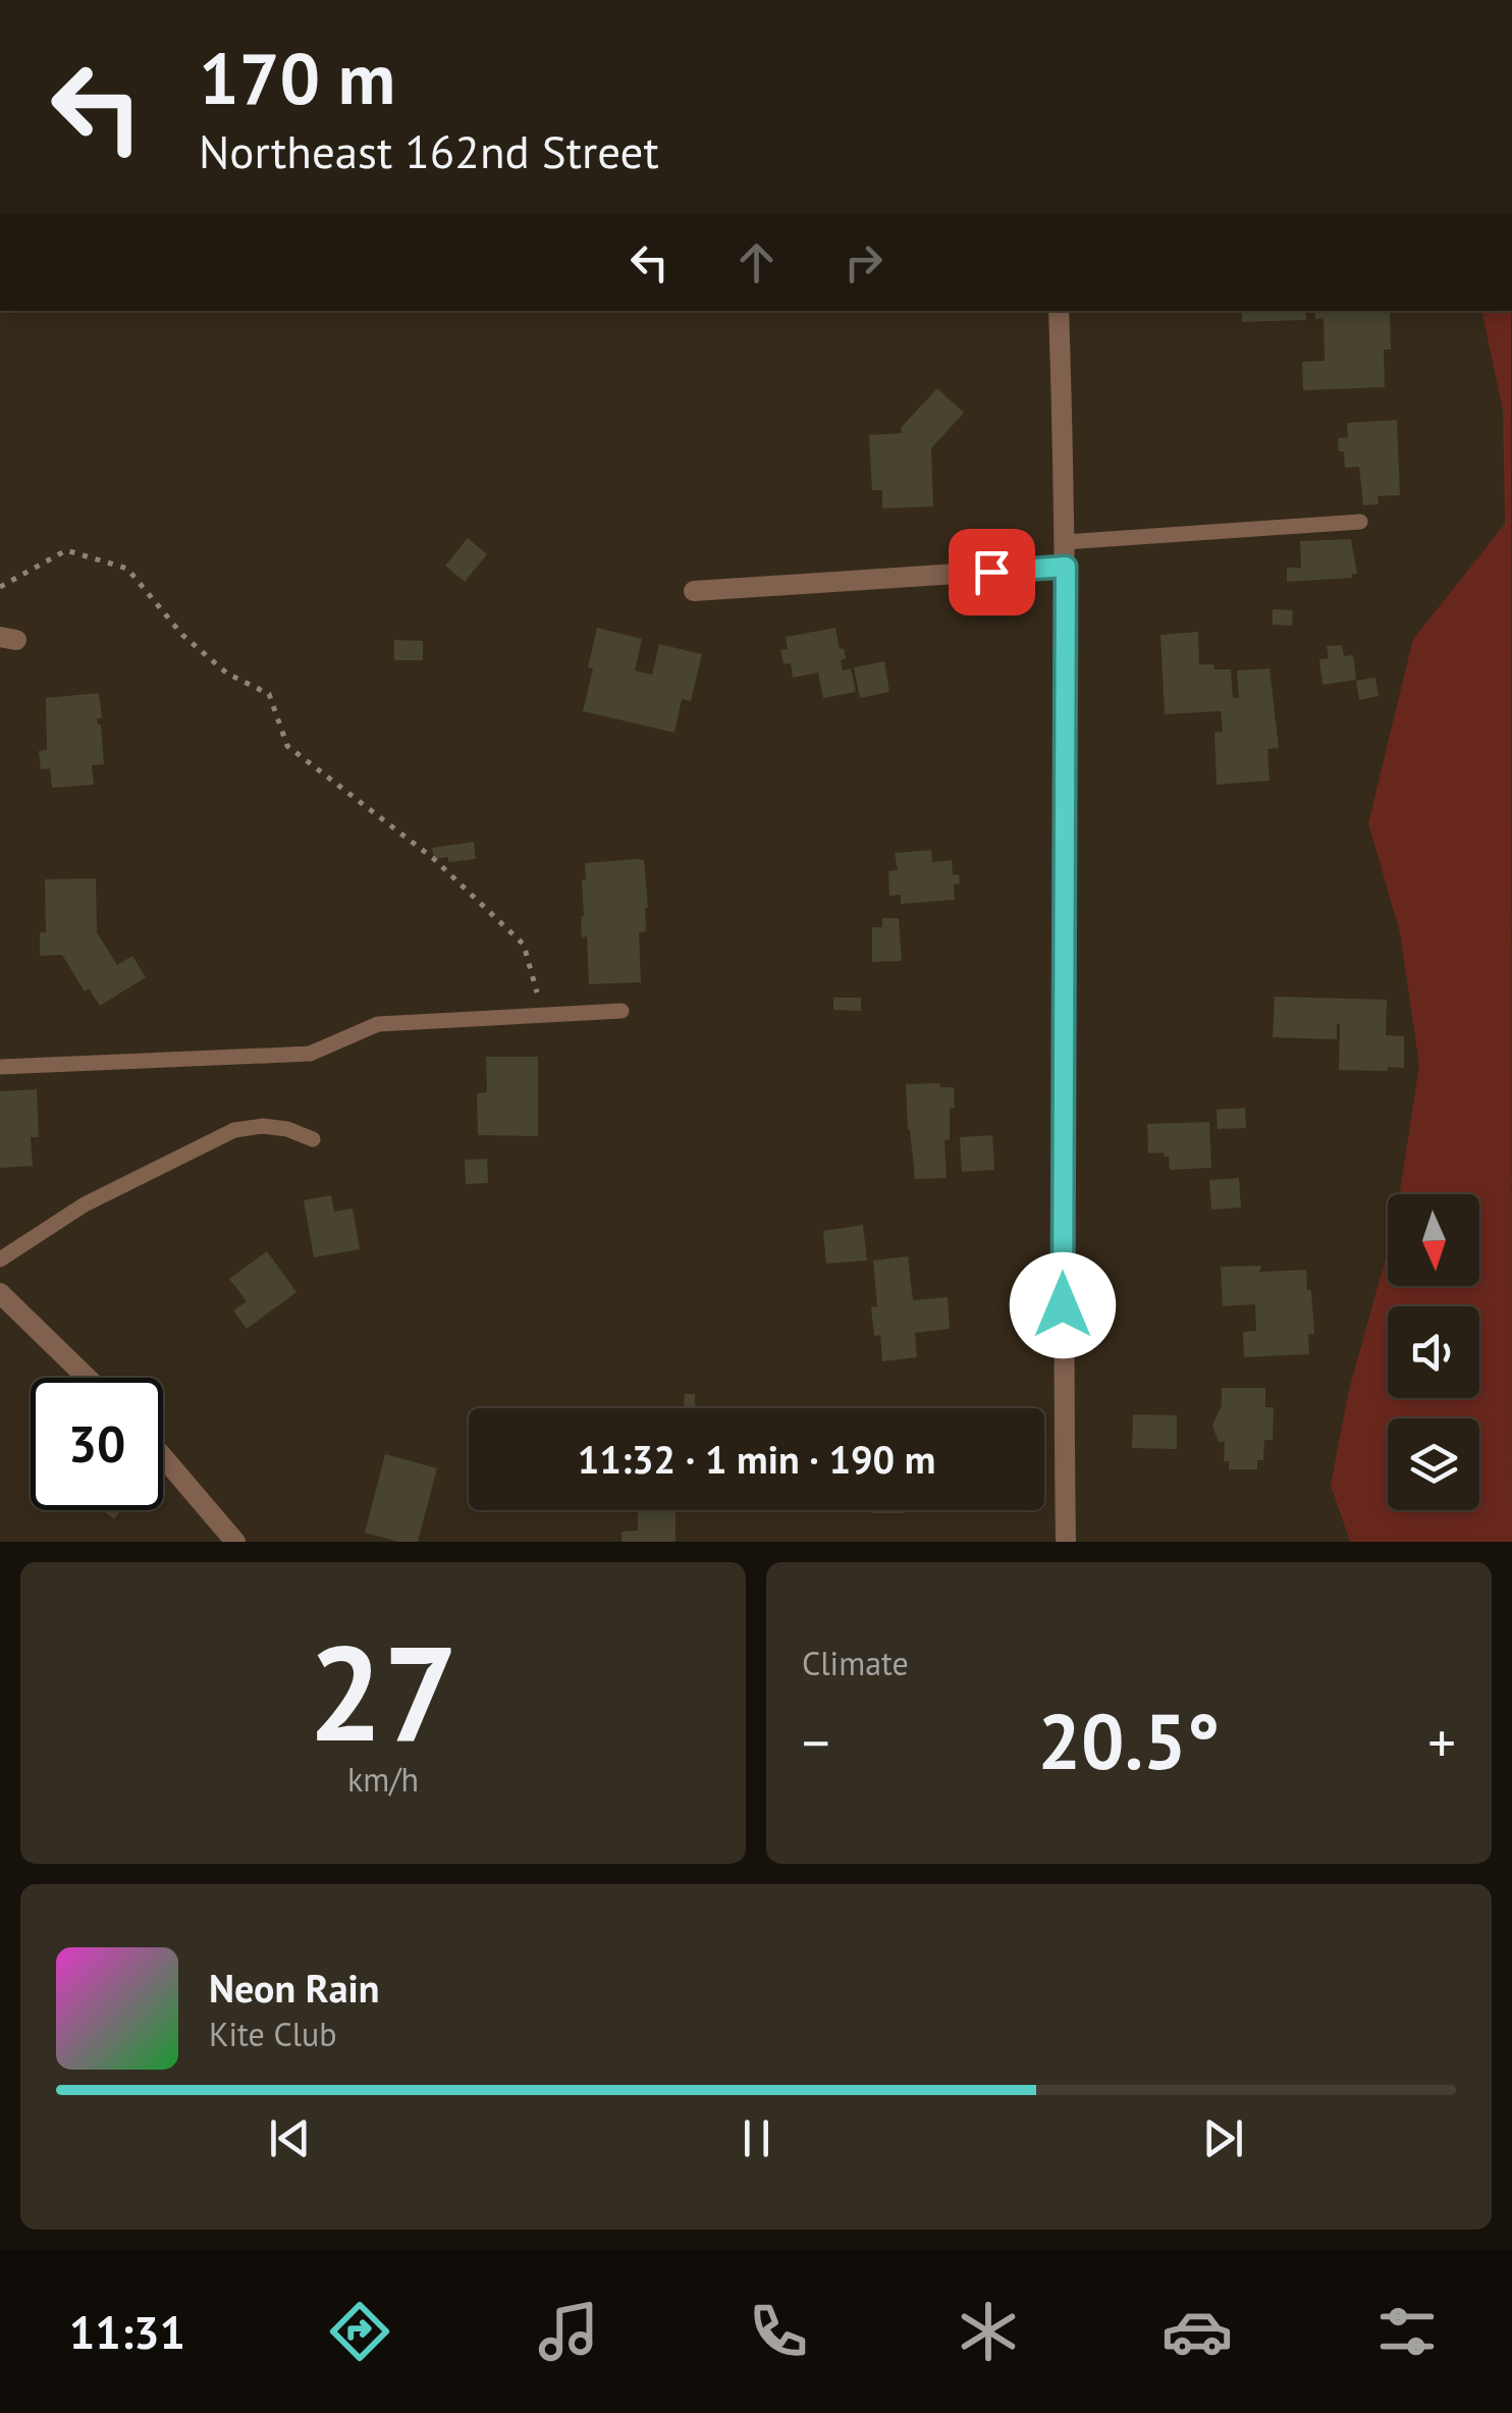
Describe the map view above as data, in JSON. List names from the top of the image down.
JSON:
{
  "north": "bottom",
  "page": {
    "turn": ["170 m", "Northeast 162nd Street"],
    "limit": "30",
    "trip": "11:32 · 1 min · 190 m",
    "tile": [
      ["27", "km/h"],
      "Climate"
    ],
    "heat": ["−", "20.5°", "+"],
    "song": ["Neon Rain", "Kite Club"],
    "tabs": "11:31"
  }
}
